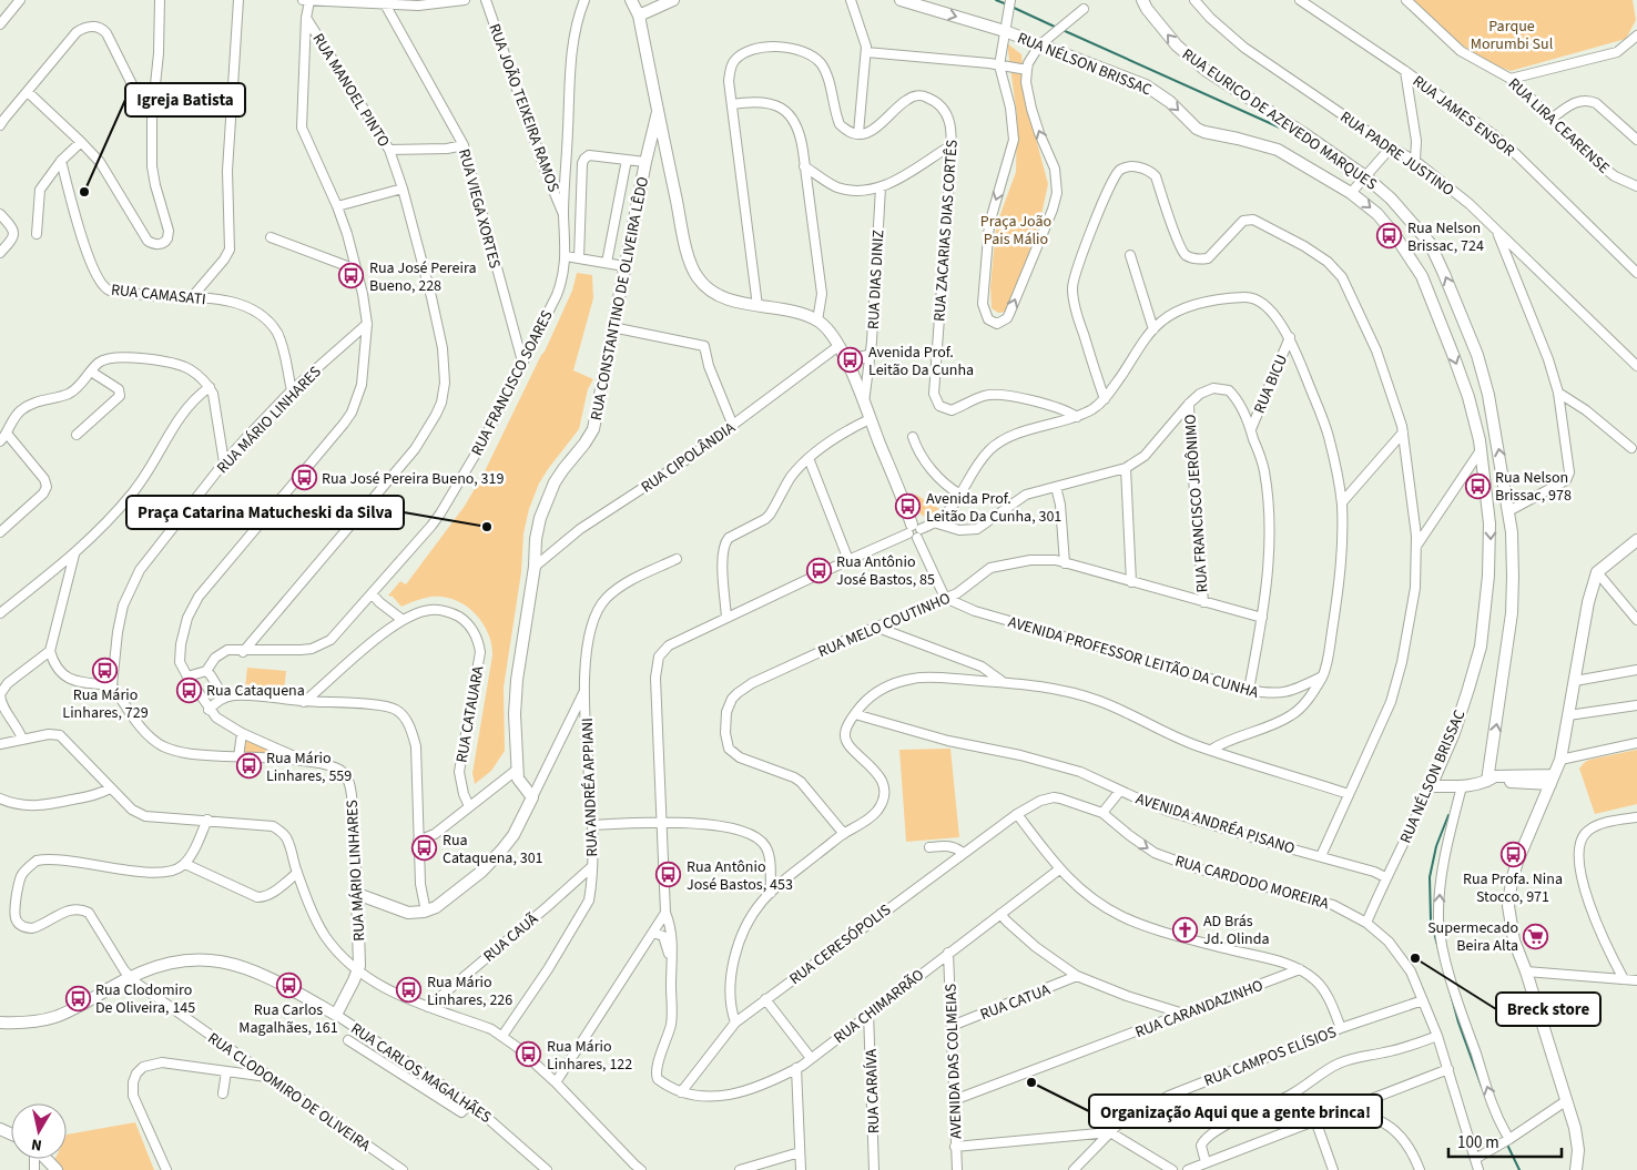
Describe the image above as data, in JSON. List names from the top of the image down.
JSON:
{
  "streets": {
    "street": [
      "RUA NÉLSON BRISSAC",
      "RUA MANOEL PINTO",
      "RUA JOÃO TEIXEIRA RAMOS",
      "RUA JAMES ENSOR",
      "RUA EURICO DE AZEVEDO MARQUES",
      "RUA LIRA CEARENSE",
      "RUA PADRE JUSTINO",
      "RUA VIEGA XORTES",
      "RUA ZACARIAS DIAS CORTÊS",
      "RUA DIAS DINIZ",
      "RUA CAMASATI",
      "RUA CONSTANTINO DE OLIVEIRA LÊDO",
      "RUA FRANCISCO SOARES",
      "RUA BICU",
      "RUA MÁRIO LINHARES",
      "RUA CIPOLÂNDIA",
      "RUA FRANCISCO JERÔNIMO",
      "RUA MELO COUTINHO",
      "AVENIDA PROFESSOR LEITÃO DA CUNHA",
      "RUA CATAUARA",
      "RUA ANDRÉA APPIANI",
      "AVENIDA ANDRÉA PISANO",
      "RUA CARDODO MOREIRA",
      "RUA CAUÃ",
      "RUA CERESÓPOLIS",
      "RUA CATUA",
      "RUA CHIMARRÃO",
      "RUA CARANDAZINHO",
      "RUA CAMPOS ELÍSIOS",
      "AVENIDA DAS COLMEIAS",
      "RUA CARLOS MAGALHÃES",
      "RUA CLODOMIRO DE OLIVEIRA",
      "RUA CARAÍVA"
    ]
  },
  "crossings": [
    ["RUA NÉLSON BRISSAC", "AVENIDA ANDRÉA PISANO"],
    ["RUA NÉLSON BRISSAC", "RUA CARDODO MOREIRA"],
    ["RUA MANOEL PINTO", "RUA FRANCISCO SOARES"],
    ["RUA JOÃO TEIXEIRA RAMOS", "RUA FRANCISCO SOARES"],
    ["RUA EURICO DE AZEVEDO MARQUES", "RUA PADRE JUSTINO"],
    ["RUA VIEGA XORTES", "RUA FRANCISCO SOARES"],
    ["RUA CAMASATI", "RUA MÁRIO LINHARES"],
    ["RUA CONSTANTINO DE OLIVEIRA LÊDO", "RUA CIPOLÂNDIA"],
    ["RUA FRANCISCO JERÔNIMO", "RUA MELO COUTINHO"],
    ["RUA MELO COUTINHO", "AVENIDA PROFESSOR LEITÃO DA CUNHA"],
    ["RUA ANDRÉA APPIANI", "RUA CAUÃ"],
    ["RUA CARDODO MOREIRA", "RUA CERESÓPOLIS"],
    ["RUA CARDODO MOREIRA", "RUA CAMPOS ELÍSIOS"],
    ["RUA CERESÓPOLIS", "RUA CHIMARRÃO"],
    ["RUA CATUA", "AVENIDA DAS COLMEIAS"],
    ["RUA CHIMARRÃO", "AVENIDA DAS COLMEIAS"],
    ["RUA CHIMARRÃO", "RUA CARAÍVA"],
    ["RUA CARANDAZINHO", "AVENIDA DAS COLMEIAS"],
    ["RUA CARLOS MAGALHÃES", "RUA CLODOMIRO DE OLIVEIRA"]
  ],
  "one_way": ["RUA NÉLSON BRISSAC", "RUA EURICO DE AZEVEDO MARQUES"],
  "parks": ["Parque Morumbi Sul", "Praça João Pais Málio"],
  "places": {
    "other": [
      "Igreja Batista",
      "Praça Catarina Matucheski da Silva",
      "Breck store",
      "Organização Aqui que a gente brinca!"
    ],
    "bus stop": [
      "Rua Nelson Brissac, 724",
      "Rua José Pereira Bueno, 228",
      "Avenida Prof. Leitão Da Cunha",
      "Rua José Pereira Bueno, 319",
      "Rua Nelson Brissac, 978",
      "Avenida Prof. Leitão Da Cunha, 301",
      "Rua Antônio José Bastos, 85",
      "Rua Mário Linhares, 729",
      "Rua Cataquena",
      "Rua Mário Linhares, 559",
      "Rua Cataquena, 301",
      "Rua Profa. Nina Stocco, 971",
      "Rua Antônio José Bastos, 453",
      "Rua Carlos Magalhães, 161",
      "Rua Mário Linhares, 226",
      "Rua Clodomiro De Oliveira, 145",
      "Rua Mário Linhares, 122"
    ],
    "church": ["AD Brás Jd. Olinda"],
    "supermarket": ["Supermecado Beira Alta"]
  },
  "scale_bar": "100 m",
  "north": "bottom"
}
